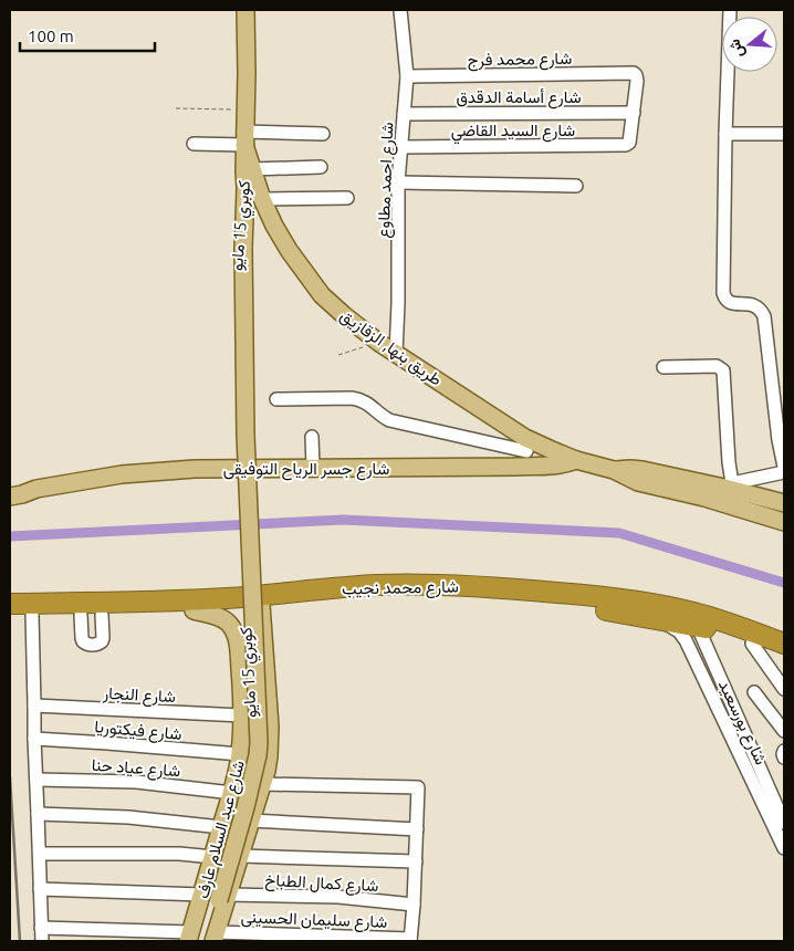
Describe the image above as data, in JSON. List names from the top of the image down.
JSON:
{
  "streets": {
    "highway": ["شارع محمد نجيب"],
    "main road": [
      "كوبري 15 مايو",
      "طريق بنها, الزقازيق",
      "شارع جسر الرياح التوفيقى",
      "شارع عبد السلام عارف"
    ],
    "street": [
      "شارع محمد فرج",
      "شارع أسامة الدقدق",
      "شارع السيد القاضي",
      "شارع احمد مطاوع",
      "شارع النجار",
      "شارع بورسعيد",
      "شارع فيكتوريا",
      "شارع عياد حنا",
      "شارع كمال الطباخ",
      "شارع سليمان الحسينى"
    ]
  },
  "crossings": [
    ["شارع محمد فرج", "شارع أسامة الدقدق"],
    ["شارع محمد فرج", "شارع السيد القاضي"],
    ["شارع محمد فرج", "شارع احمد مطاوع"],
    ["شارع أسامة الدقدق", "شارع السيد القاضي"],
    ["شارع أسامة الدقدق", "شارع احمد مطاوع"],
    ["شارع السيد القاضي", "شارع احمد مطاوع"],
    ["شارع احمد مطاوع", "طريق بنها, الزقازيق"],
    ["كوبري 15 مايو", "طريق بنها, الزقازيق"],
    ["كوبري 15 مايو", "شارع عبد السلام عارف"],
    ["كوبري 15 مايو", "شارع كمال الطباخ"],
    ["كوبري 15 مايو", "شارع سليمان الحسينى"],
    ["طريق بنها, الزقازيق", "شارع جسر الرياح التوفيقى"],
    ["شارع محمد نجيب", "شارع بورسعيد"],
    ["شارع محمد نجيب", "شارع عبد السلام عارف"],
    ["شارع النجار", "شارع عبد السلام عارف"],
    ["شارع فيكتوريا", "شارع عبد السلام عارف"],
    ["شارع عياد حنا", "شارع عبد السلام عارف"],
    ["شارع عبد السلام عارف", "شارع كمال الطباخ"]
  ],
  "scale_bar": "100 m",
  "north": "left"
}
